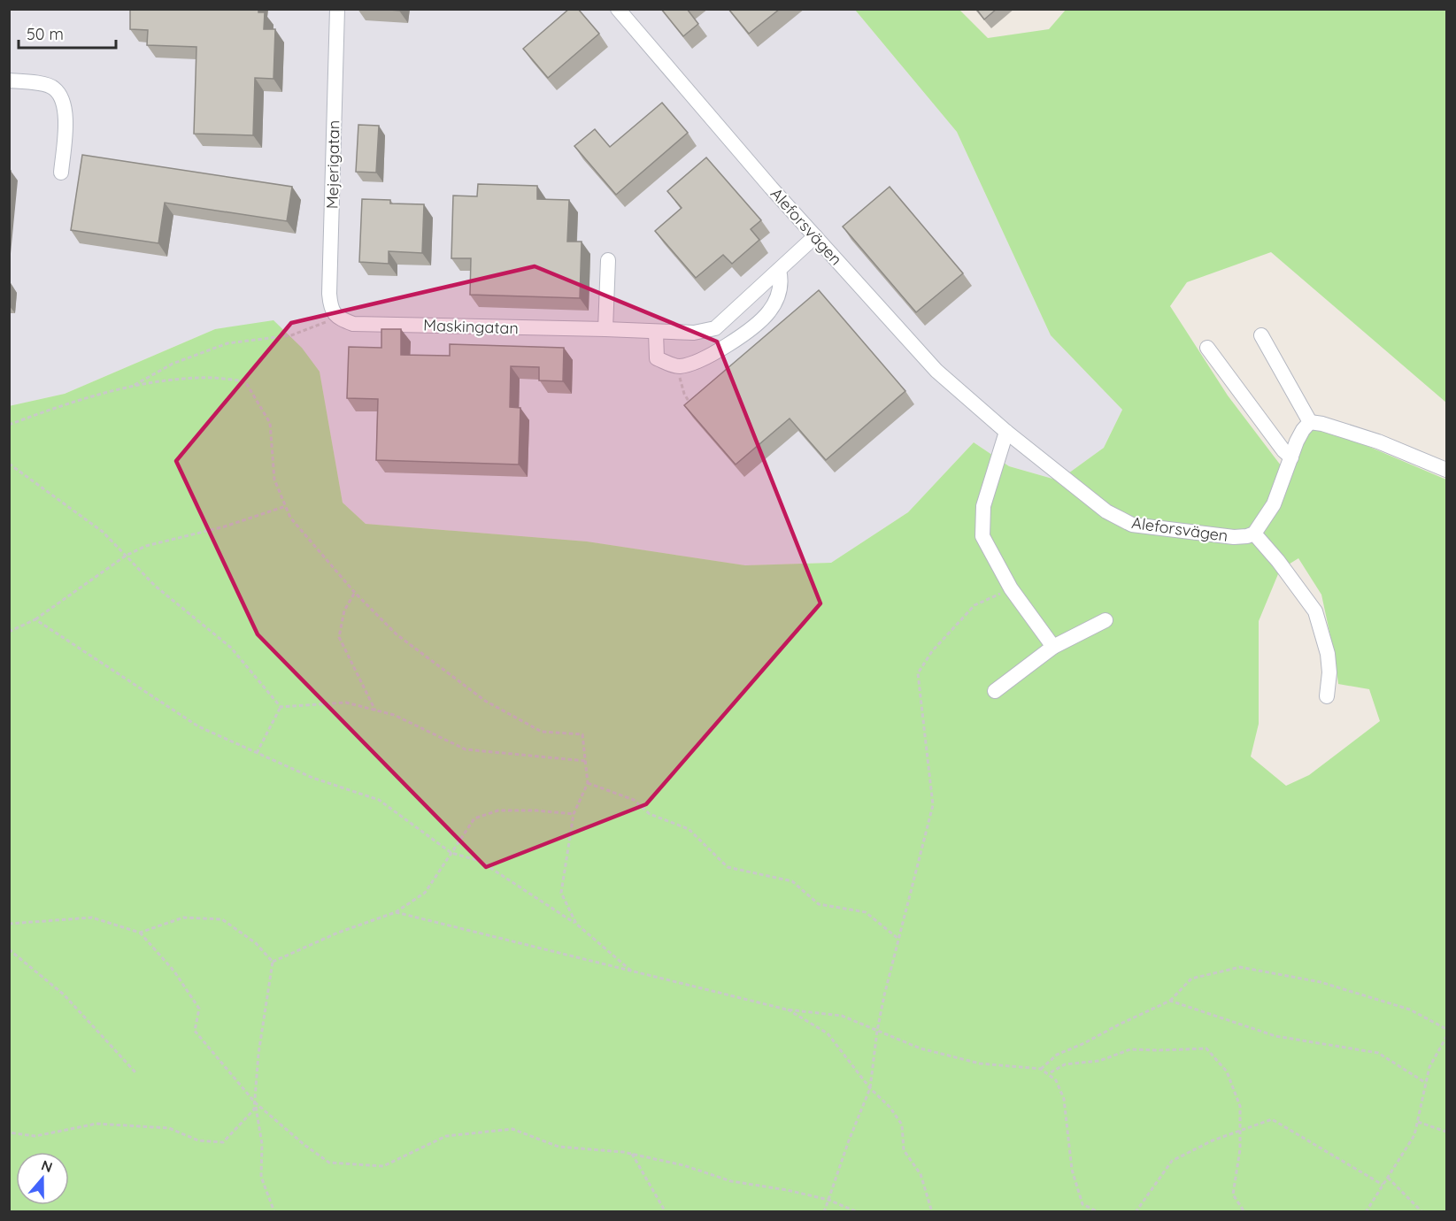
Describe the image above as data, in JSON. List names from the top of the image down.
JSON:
{
  "streets": {
    "street": ["Mejerigatan", "Aleforsvägen", "Maskingatan"]
  },
  "crossings": [
    ["Mejerigatan", "Maskingatan"],
    ["Aleforsvägen", "Maskingatan"]
  ],
  "scale_bar": "50 m",
  "north": "top"
}
